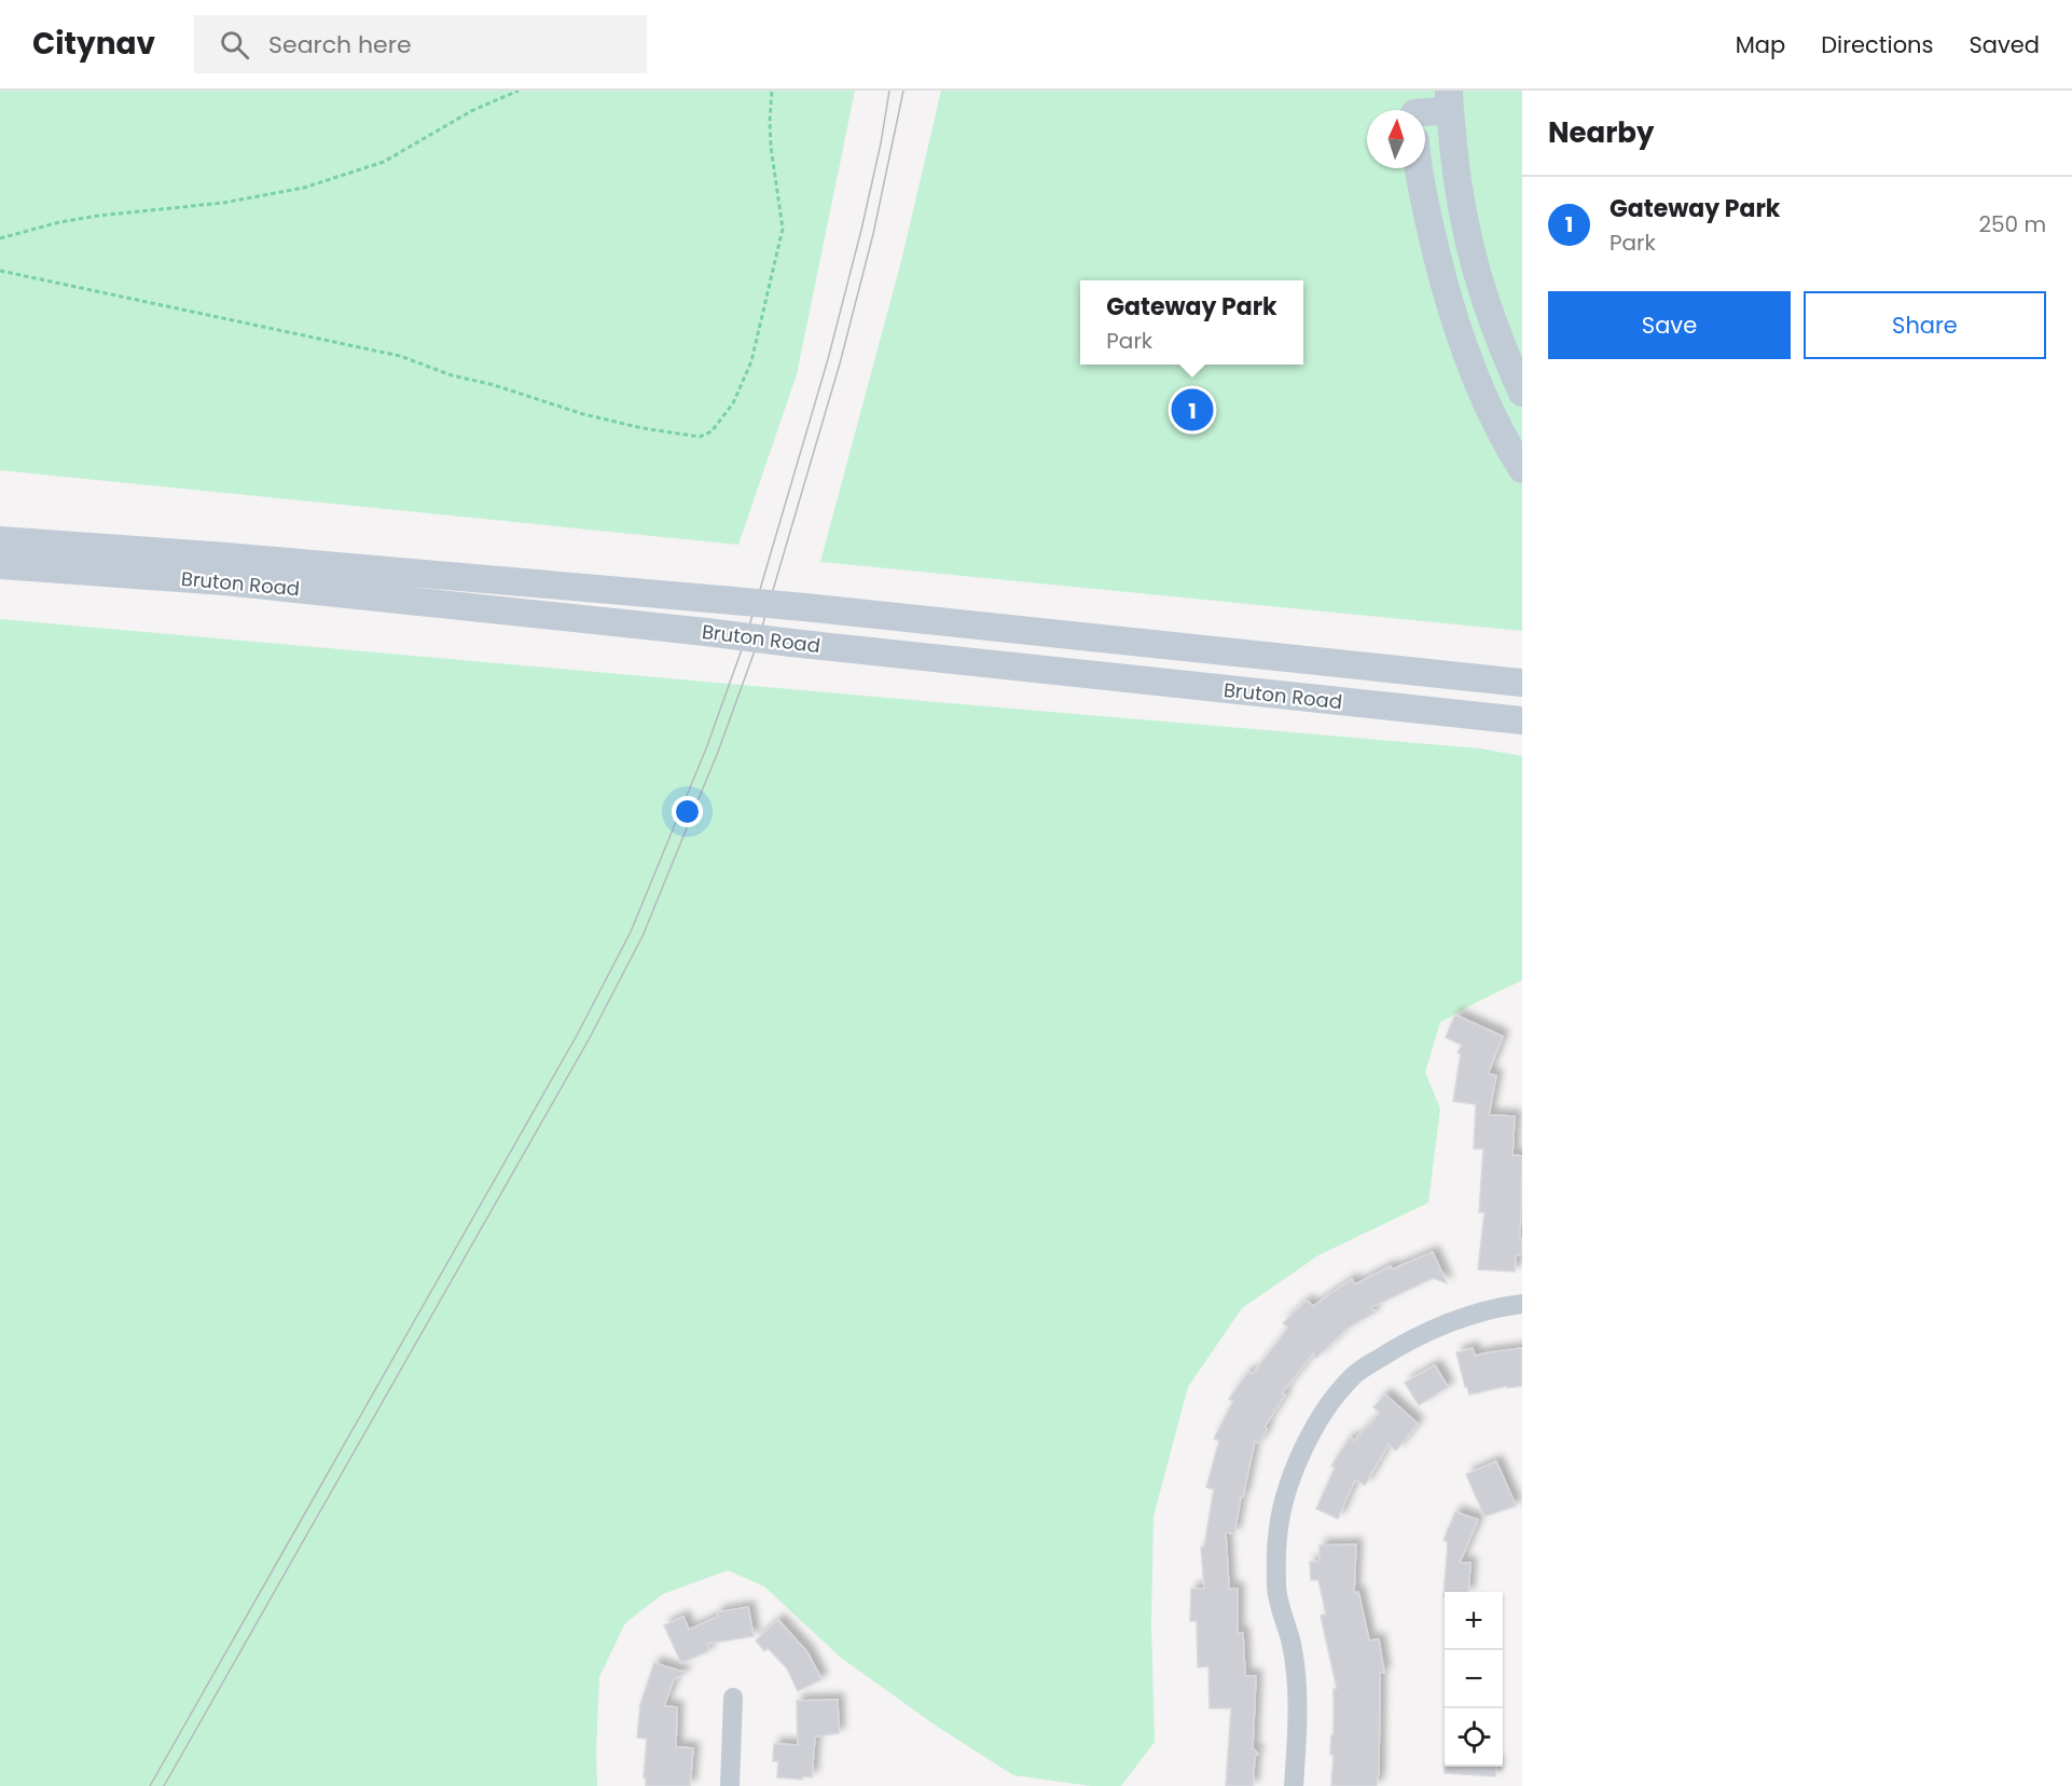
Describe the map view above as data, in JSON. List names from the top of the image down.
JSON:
{
  "streets": {
    "main road": ["Bruton Road"]
  },
  "north": "top",
  "page": {
    "header": "Citynav",
    "search": "Search here",
    "nav": ["Map", "Directions", "Saved"],
    "heading": "Nearby",
    "list": [
      {
        "mark": "1",
        "name": "Gateway Park",
        "note": "Park",
        "value": "250 m"
      }
    ],
    "buttons": ["Save", "Share"],
    "popup": ["Gateway Park", "Park"],
    "pins": "1",
    "map_buttons": ["+", "−"]
  }
}
